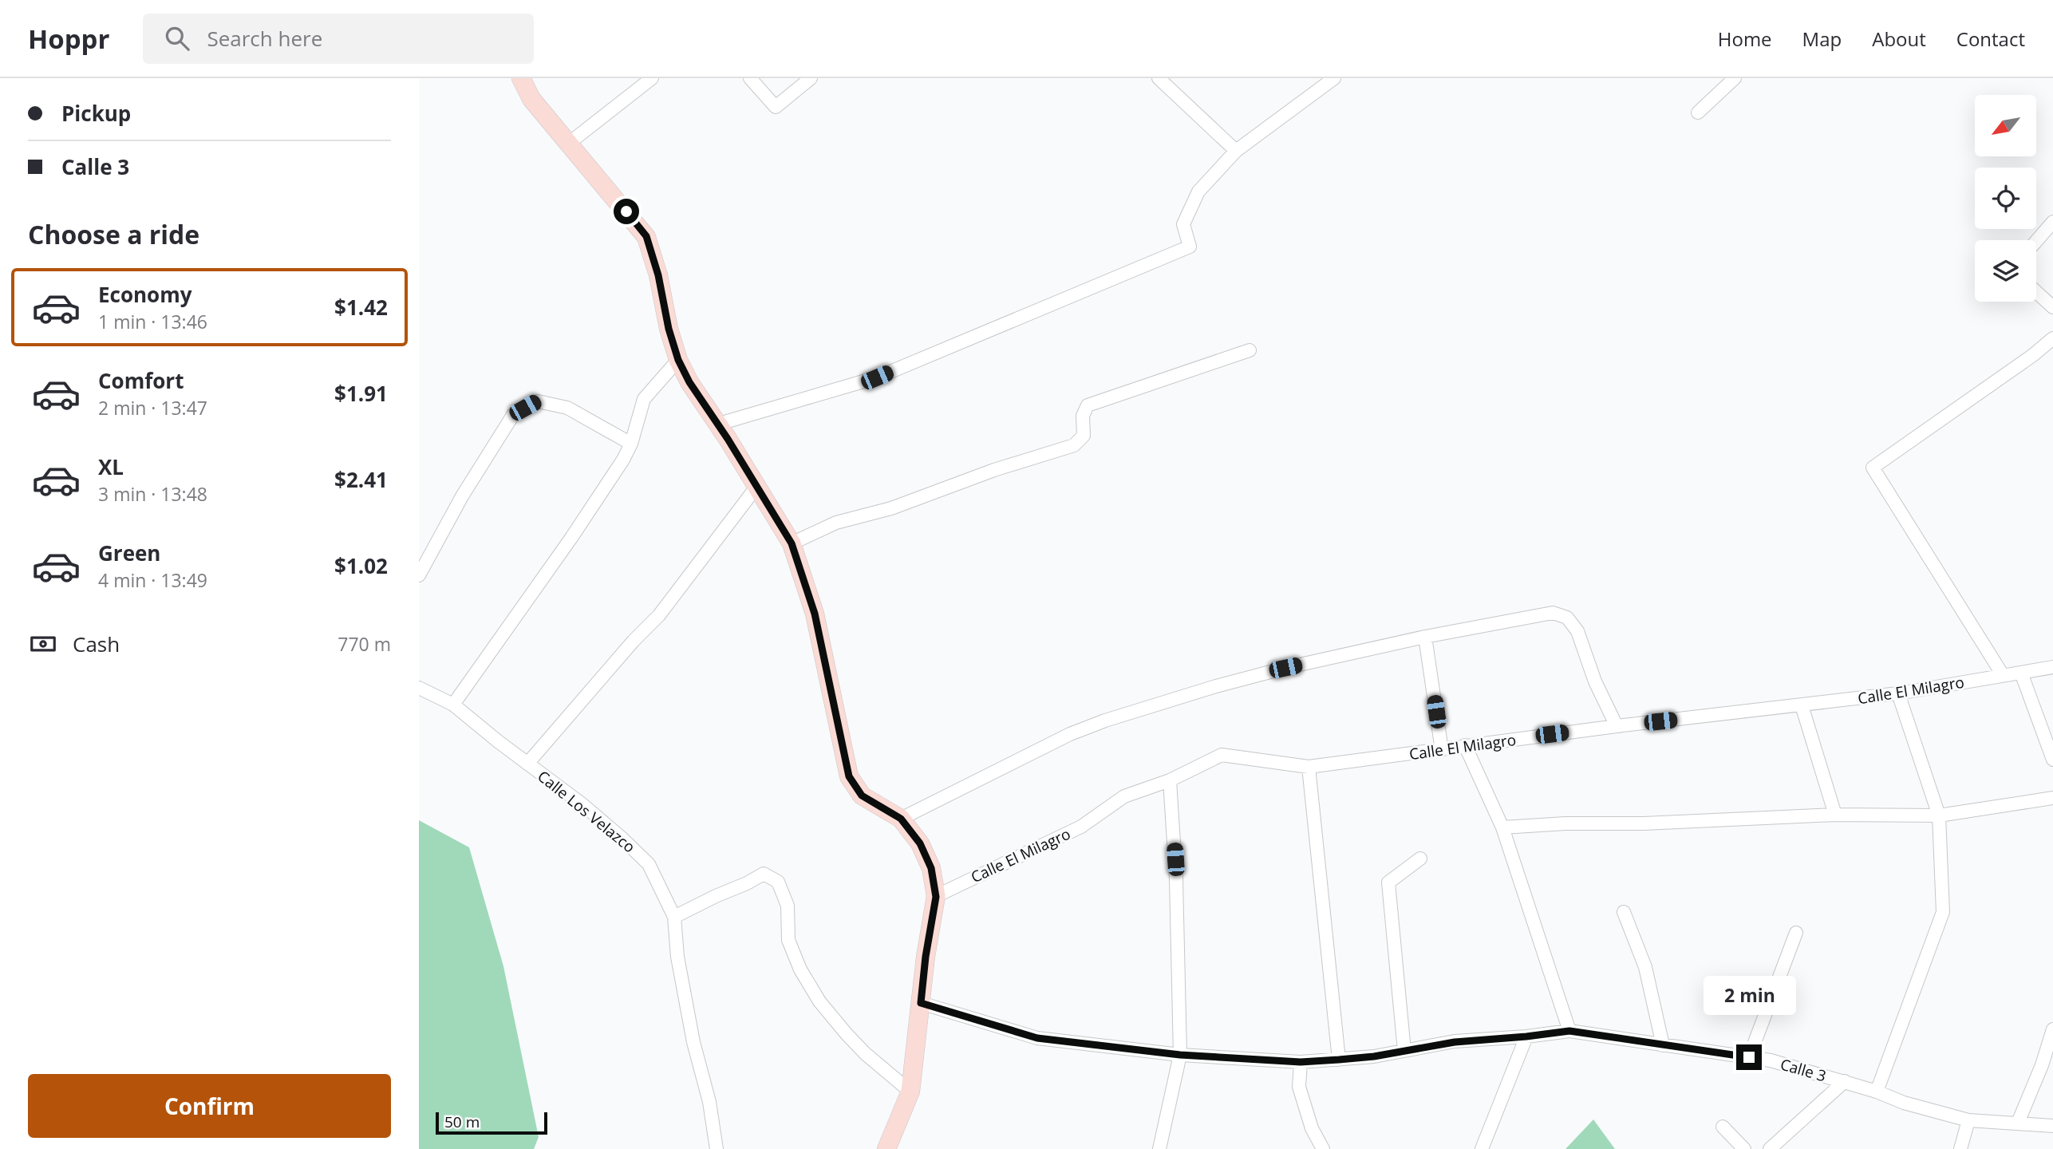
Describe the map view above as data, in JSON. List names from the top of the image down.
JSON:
{
  "streets": {
    "street": ["Calle El Milagro", "Calle Los Velazco", "Calle 3"]
  },
  "scale_bar": "50 m",
  "north": "bottom left",
  "page": {
    "header": "Hoppr",
    "search": "Search here",
    "nav": [
      "Home",
      "Map",
      "About",
      "Contact"
    ],
    "banner": ["Pickup", "Calle 3"],
    "heading": "Choose a ride",
    "list": [
      {
        "name": "Economy",
        "note": "1 min · 13:46",
        "value": "$1.42"
      },
      {
        "name": "Comfort",
        "note": "2 min · 13:47",
        "value": "$1.91"
      },
      {
        "name": "XL",
        "note": "3 min · 13:48",
        "value": "$2.41"
      },
      {
        "name": "Green",
        "note": "4 min · 13:49",
        "value": "$1.02"
      }
    ],
    "pay": ["Cash", "770 m"],
    "bubble": "2 min",
    "buttons": "Confirm",
    "scale": "50 m"
  }
}
